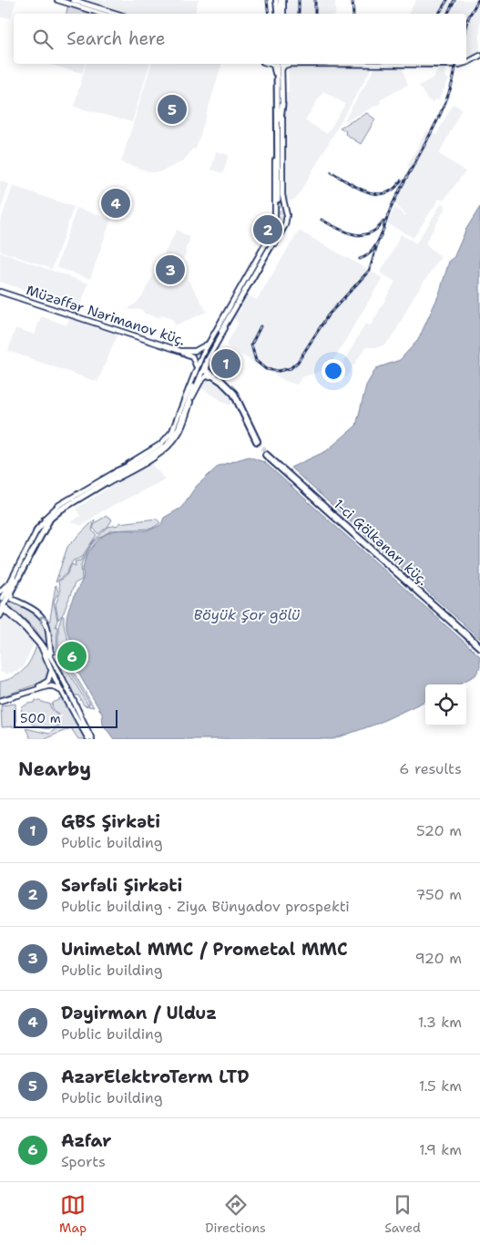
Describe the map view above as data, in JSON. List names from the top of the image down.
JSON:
{
  "streets": {
    "highway": ["1-ci Gölkənarı küç."],
    "main road": ["Müzəffər Nərimanov küç."]
  },
  "water": ["Böyük Şor gölü"],
  "scale_bar": "500 m",
  "page": {
    "search": "Search here",
    "pins": [
      "5",
      "4",
      "2",
      "3",
      "1",
      "6"
    ],
    "scale": "500 m",
    "heading": ["Nearby", "6 results"],
    "list": [
      {
        "mark": "1",
        "name": "GBS Şirkəti",
        "note": "Public building",
        "value": "520 m"
      },
      {
        "mark": "2",
        "name": "Sərfəli Şirkəti",
        "note": "Public building · Ziya Bünyadov prospekti",
        "value": "750 m"
      },
      {
        "mark": "3",
        "name": "Unimetal MMC / Prometal MMC",
        "note": "Public building",
        "value": "920 m"
      },
      {
        "mark": "4",
        "name": "Dəyirman / Ulduz",
        "note": "Public building",
        "value": "1.3 km"
      },
      {
        "mark": "5",
        "name": "AzərElektroTerm LTD",
        "note": "Public building",
        "value": "1.5 km"
      },
      {
        "mark": "6",
        "name": "Azfar",
        "note": "Sports",
        "value": "1.9 km"
      }
    ],
    "nav": ["Map", "Directions", "Saved"]
  }
}
